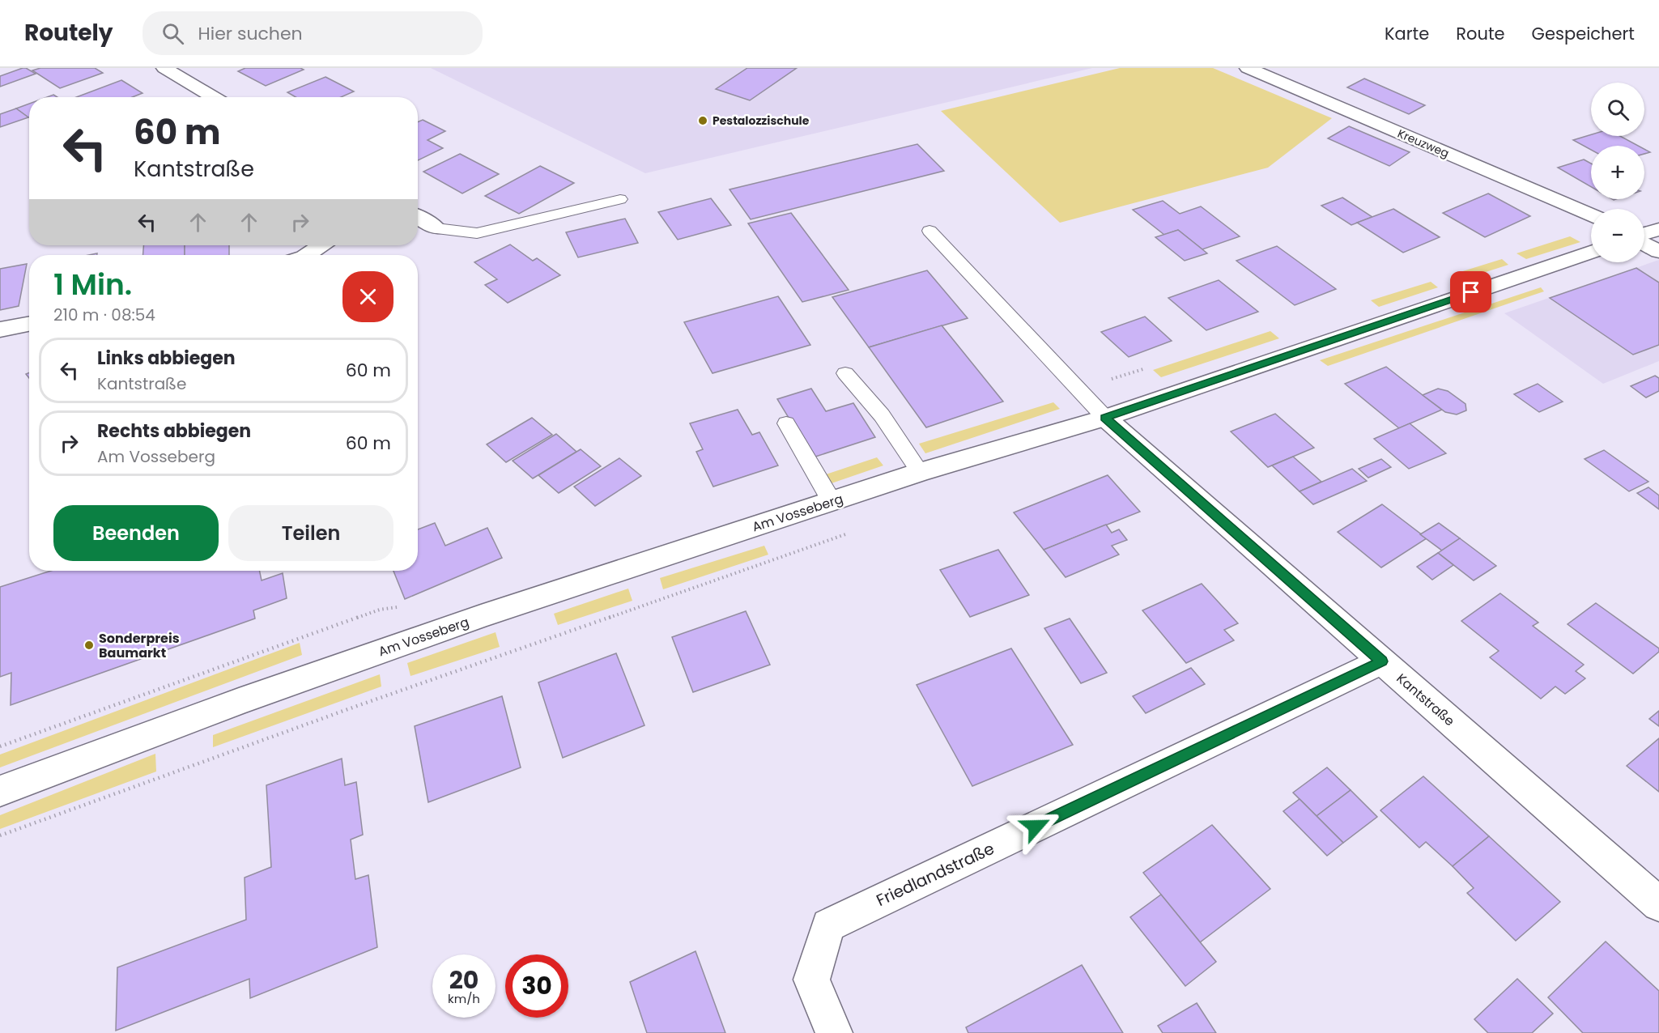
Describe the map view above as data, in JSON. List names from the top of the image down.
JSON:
{
  "streets": {
    "street": [
      "Kreuzweg",
      "Am Vosseberg",
      "Kantstraße",
      "Friedlandstraße"
    ]
  },
  "crossings": [
    ["Am Vosseberg", "Kantstraße"],
    ["Kantstraße", "Friedlandstraße"]
  ],
  "places": ["Pestalozzischule", "Sonderpreis Baumarkt"],
  "page": {
    "header": "Routely",
    "search": "Hier suchen",
    "nav": ["Karte", "Route", "Gespeichert"],
    "map_buttons": ["+", "−"],
    "turn": ["60 m", "Kantstraße"],
    "heading": ["1 Min.", "210 m · 08:54"],
    "list": [
      {
        "name": "Links abbiegen",
        "note": "Kantstraße",
        "value": "60 m"
      },
      {
        "name": "Rechts abbiegen",
        "note": "Am Vosseberg",
        "value": "60 m"
      }
    ],
    "buttons": ["Beenden", "Teilen"],
    "speed": "20 km/h",
    "limit": "30"
  }
}
